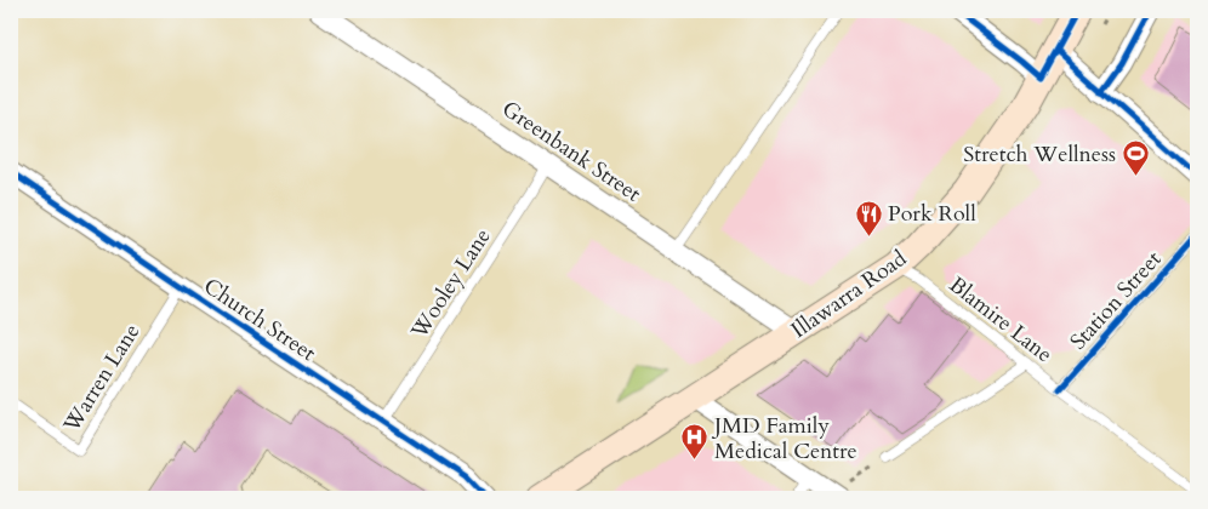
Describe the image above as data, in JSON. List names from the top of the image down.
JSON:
{
  "streets": {
    "main road": ["Illawarra Road"],
    "street": ["Greenbank Street", "Church Street"],
    "lane": [
      "Wooley Lane",
      "Station Street",
      "Blamire Lane",
      "Warren Lane"
    ]
  },
  "crossings": [
    ["Greenbank Street", "Wooley Lane"],
    ["Greenbank Street", "Illawarra Road"],
    ["Wooley Lane", "Church Street"],
    ["Illawarra Road", "Blamire Lane"],
    ["Station Street", "Blamire Lane"],
    ["Church Street", "Warren Lane"]
  ],
  "places": {
    "sports": ["Stretch Wellness"],
    "restaurant": ["Pork Roll"],
    "hospital": ["JMD Family Medical Centre"]
  }
}
